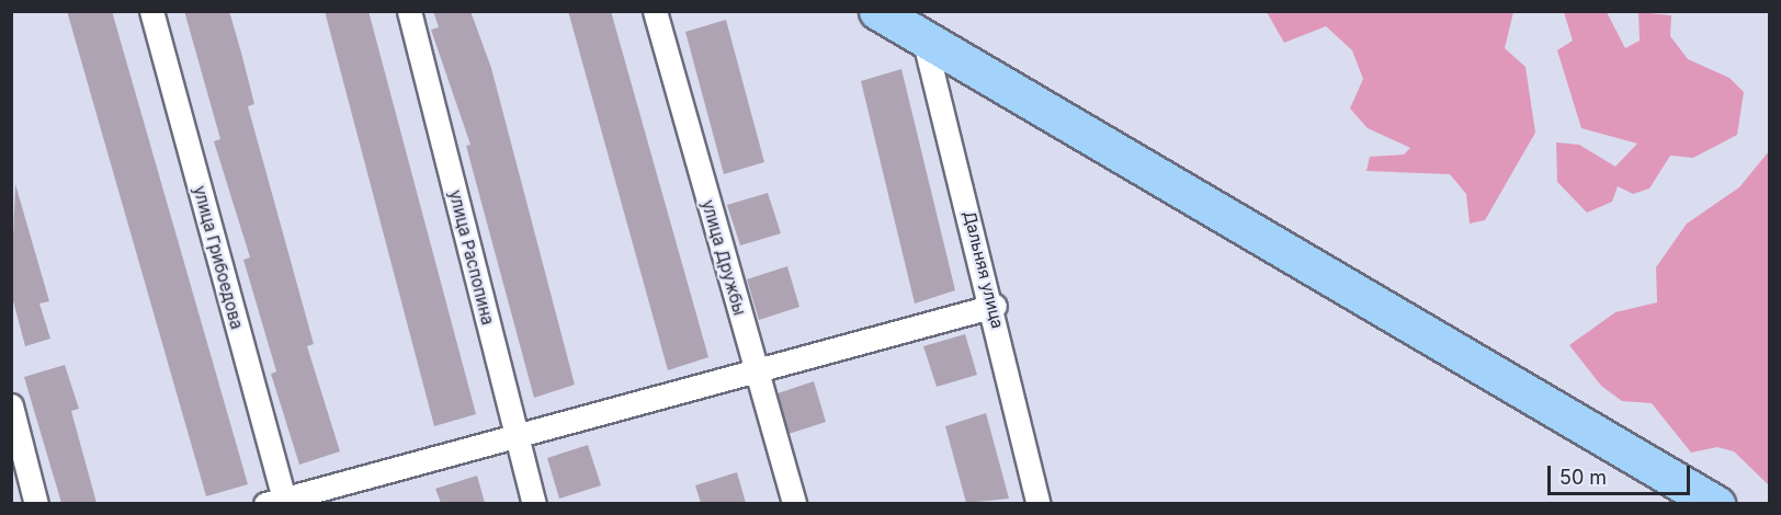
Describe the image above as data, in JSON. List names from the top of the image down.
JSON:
{
  "streets": {
    "street": [
      "улица Грибоедова",
      "улица Распопина",
      "улица Дружбы",
      "Дальняя улица"
    ]
  },
  "scale_bar": "50 m"
}
